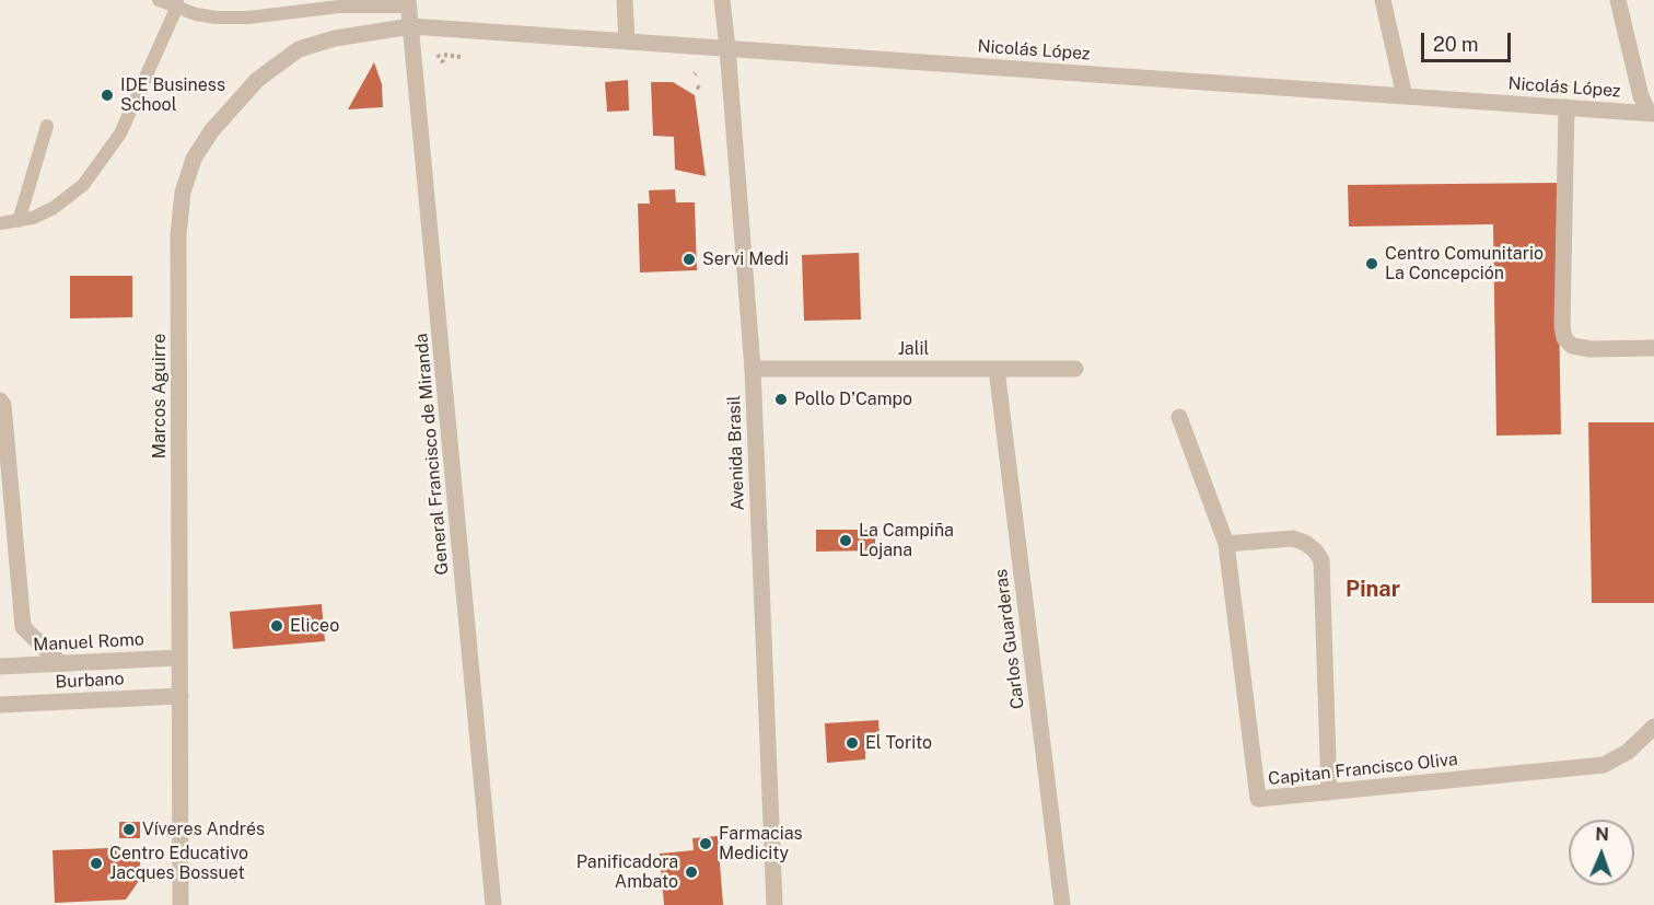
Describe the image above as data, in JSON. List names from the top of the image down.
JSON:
{
  "streets": {
    "street": [
      "Nicolás López",
      "Jalil",
      "Marcos Aguirre",
      "Avenida Brasil",
      "General Francisco de Miranda",
      "Carlos Guarderas",
      "Manuel Romo",
      "Burbano",
      "Capitan Francisco Oliva"
    ]
  },
  "crossings": [
    ["Nicolás López", "Marcos Aguirre"],
    ["Nicolás López", "Avenida Brasil"],
    ["Nicolás López", "General Francisco de Miranda"],
    ["Jalil", "Avenida Brasil"],
    ["Jalil", "Carlos Guarderas"],
    ["Marcos Aguirre", "General Francisco de Miranda"],
    ["Marcos Aguirre", "Manuel Romo"],
    ["Marcos Aguirre", "Burbano"]
  ],
  "districts": ["Pinar"],
  "places": [
    "IDE Business School",
    "Servi Medi",
    "Centro Comunitario La Concepción",
    "Pollo D’Campo",
    "La Campiña Lojana",
    "Eliceo",
    "El Torito",
    "Víveres Andrés",
    "Farmacias Medicity",
    "Centro Educativo Jacques Bossuet",
    "Panificadora Ambato"
  ],
  "scale_bar": "20 m",
  "north": "top"
}
